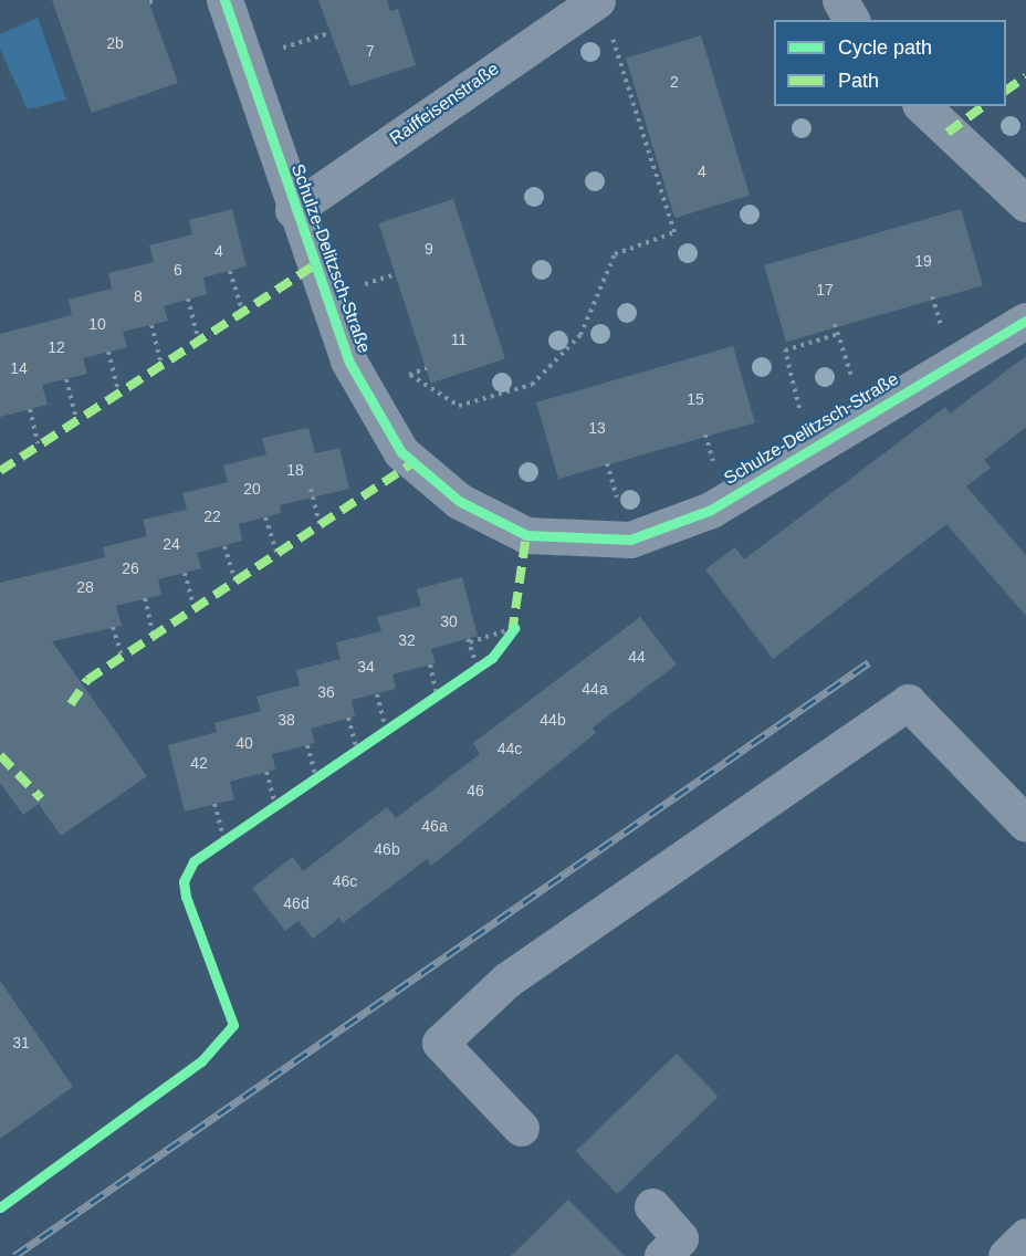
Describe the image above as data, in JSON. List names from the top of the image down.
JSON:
{
  "streets": {
    "street": ["Raiffeisenstraße", "Schulze-Delitzsch-Straße"]
  },
  "crossings": [
    ["Raiffeisenstraße", "Schulze-Delitzsch-Straße"]
  ],
  "house_numbers": [
    "2b",
    "7",
    "2",
    "4",
    "9",
    "4",
    "19",
    "6",
    "17",
    "8",
    "10",
    "11",
    "12",
    "14",
    "15",
    "13",
    "18",
    "20",
    "22",
    "24",
    "26",
    "28",
    "30",
    "32",
    "44",
    "34",
    "44a",
    "36",
    "38",
    "44b",
    "40",
    "44c",
    "42",
    "46",
    "46a",
    "46b",
    "46c",
    "46d",
    "31"
  ],
  "legend": ["Cycle path", "Path"]
}
